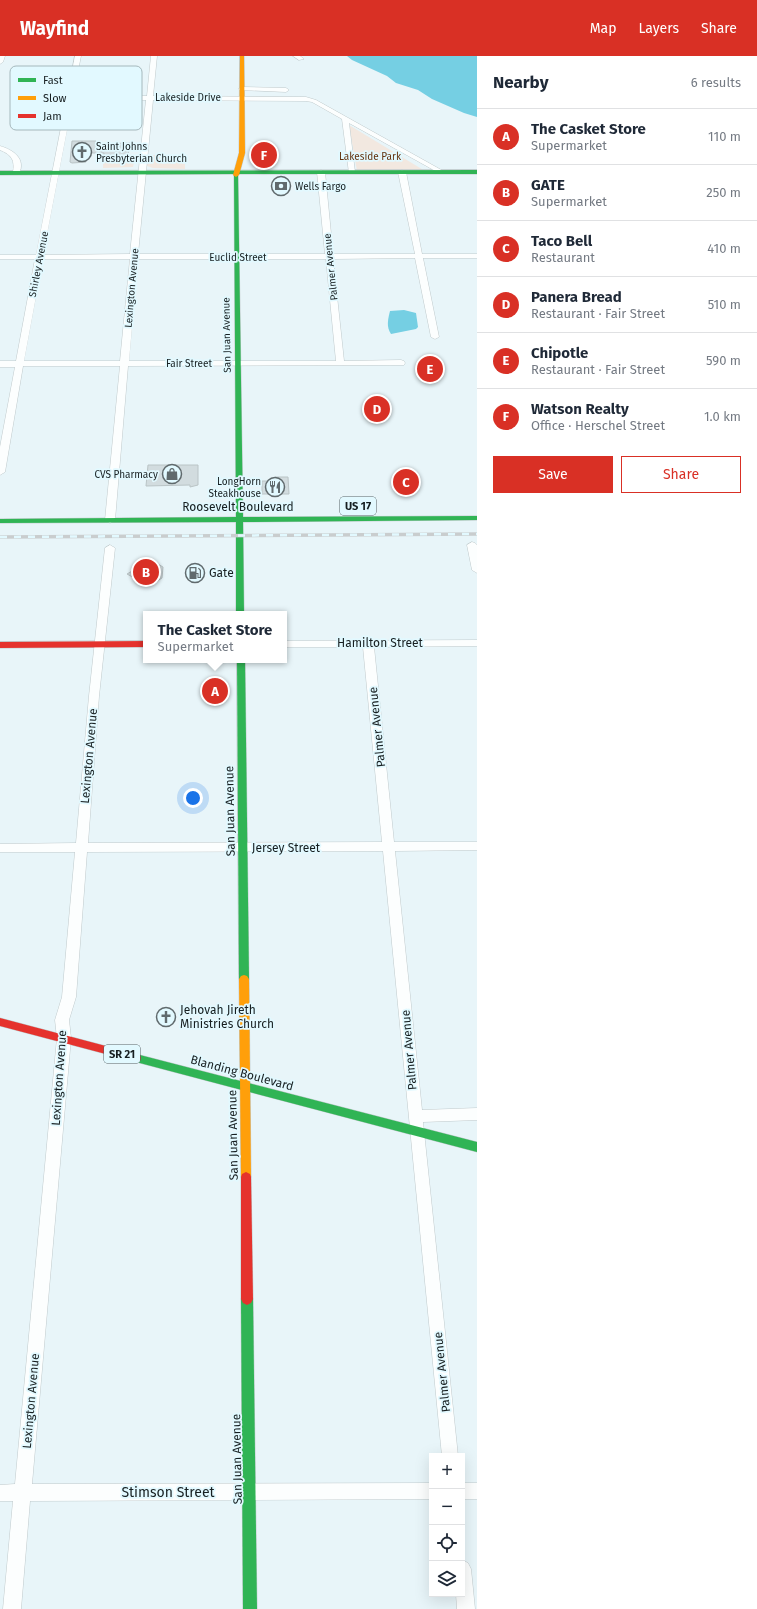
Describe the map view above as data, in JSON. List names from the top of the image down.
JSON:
{
  "streets": {
    "main road": [
      "San Juan Avenue",
      "US 17",
      "Roosevelt Boulevard",
      "SR 21",
      "Blanding Boulevard"
    ],
    "street": [
      "Lakeside Drive",
      "Euclid Street",
      "Shirley Avenue",
      "Palmer Avenue",
      "Lexington Avenue",
      "Fair Street",
      "Hamilton Street",
      "Jersey Street",
      "Stimson Street"
    ]
  },
  "crossings": [
    ["Lakeside Drive", "Lexington Avenue"],
    ["Lakeside Drive", "San Juan Avenue"],
    ["Euclid Street", "Shirley Avenue"],
    ["Euclid Street", "Palmer Avenue"],
    ["Euclid Street", "Lexington Avenue"],
    ["Euclid Street", "San Juan Avenue"],
    ["Shirley Avenue", "Fair Street"],
    ["Palmer Avenue", "Fair Street"],
    ["Palmer Avenue", "Hamilton Street"],
    ["Palmer Avenue", "Jersey Street"],
    ["Palmer Avenue", "Blanding Boulevard"],
    ["Lexington Avenue", "Fair Street"],
    ["Lexington Avenue", "Roosevelt Boulevard"],
    ["Lexington Avenue", "Jersey Street"],
    ["Lexington Avenue", "Blanding Boulevard"],
    ["Lexington Avenue", "Stimson Street"],
    ["San Juan Avenue", "Fair Street"],
    ["San Juan Avenue", "Roosevelt Boulevard"],
    ["San Juan Avenue", "Jersey Street"],
    ["San Juan Avenue", "Blanding Boulevard"],
    ["San Juan Avenue", "Stimson Street"]
  ],
  "parks": ["Lakeside Park"],
  "places": {
    "church": ["Saint Johns Presbyterian Church", "Jehovah Jireth Ministries Church"],
    "bank": ["Wells Fargo"],
    "shop": ["CVS Pharmacy"],
    "restaurant": ["LongHorn Steakhouse"],
    "fuel station": ["Gate"]
  },
  "legend": ["Fast", "Slow", "Jam"],
  "page": {
    "header": "Wayfind",
    "nav": ["Map", "Layers", "Share"],
    "heading": ["Nearby", "6 results"],
    "list": [
      {
        "mark": "A",
        "name": "The Casket Store",
        "note": "Supermarket",
        "value": "110 m"
      },
      {
        "mark": "B",
        "name": "GATE",
        "note": "Supermarket",
        "value": "250 m"
      },
      {
        "mark": "C",
        "name": "Taco Bell",
        "note": "Restaurant",
        "value": "410 m"
      },
      {
        "mark": "D",
        "name": "Panera Bread",
        "note": "Restaurant · Fair Street",
        "value": "510 m"
      },
      {
        "mark": "E",
        "name": "Chipotle",
        "note": "Restaurant · Fair Street",
        "value": "590 m"
      },
      {
        "mark": "F",
        "name": "Watson Realty",
        "note": "Office · Herschel Street",
        "value": "1.0 km"
      }
    ],
    "pins": [
      "F",
      "E",
      "D",
      "C",
      "B",
      "A"
    ],
    "buttons": ["Save", "Share"],
    "popup": ["The Casket Store", "Supermarket"],
    "map_buttons": ["+", "−"]
  }
}
